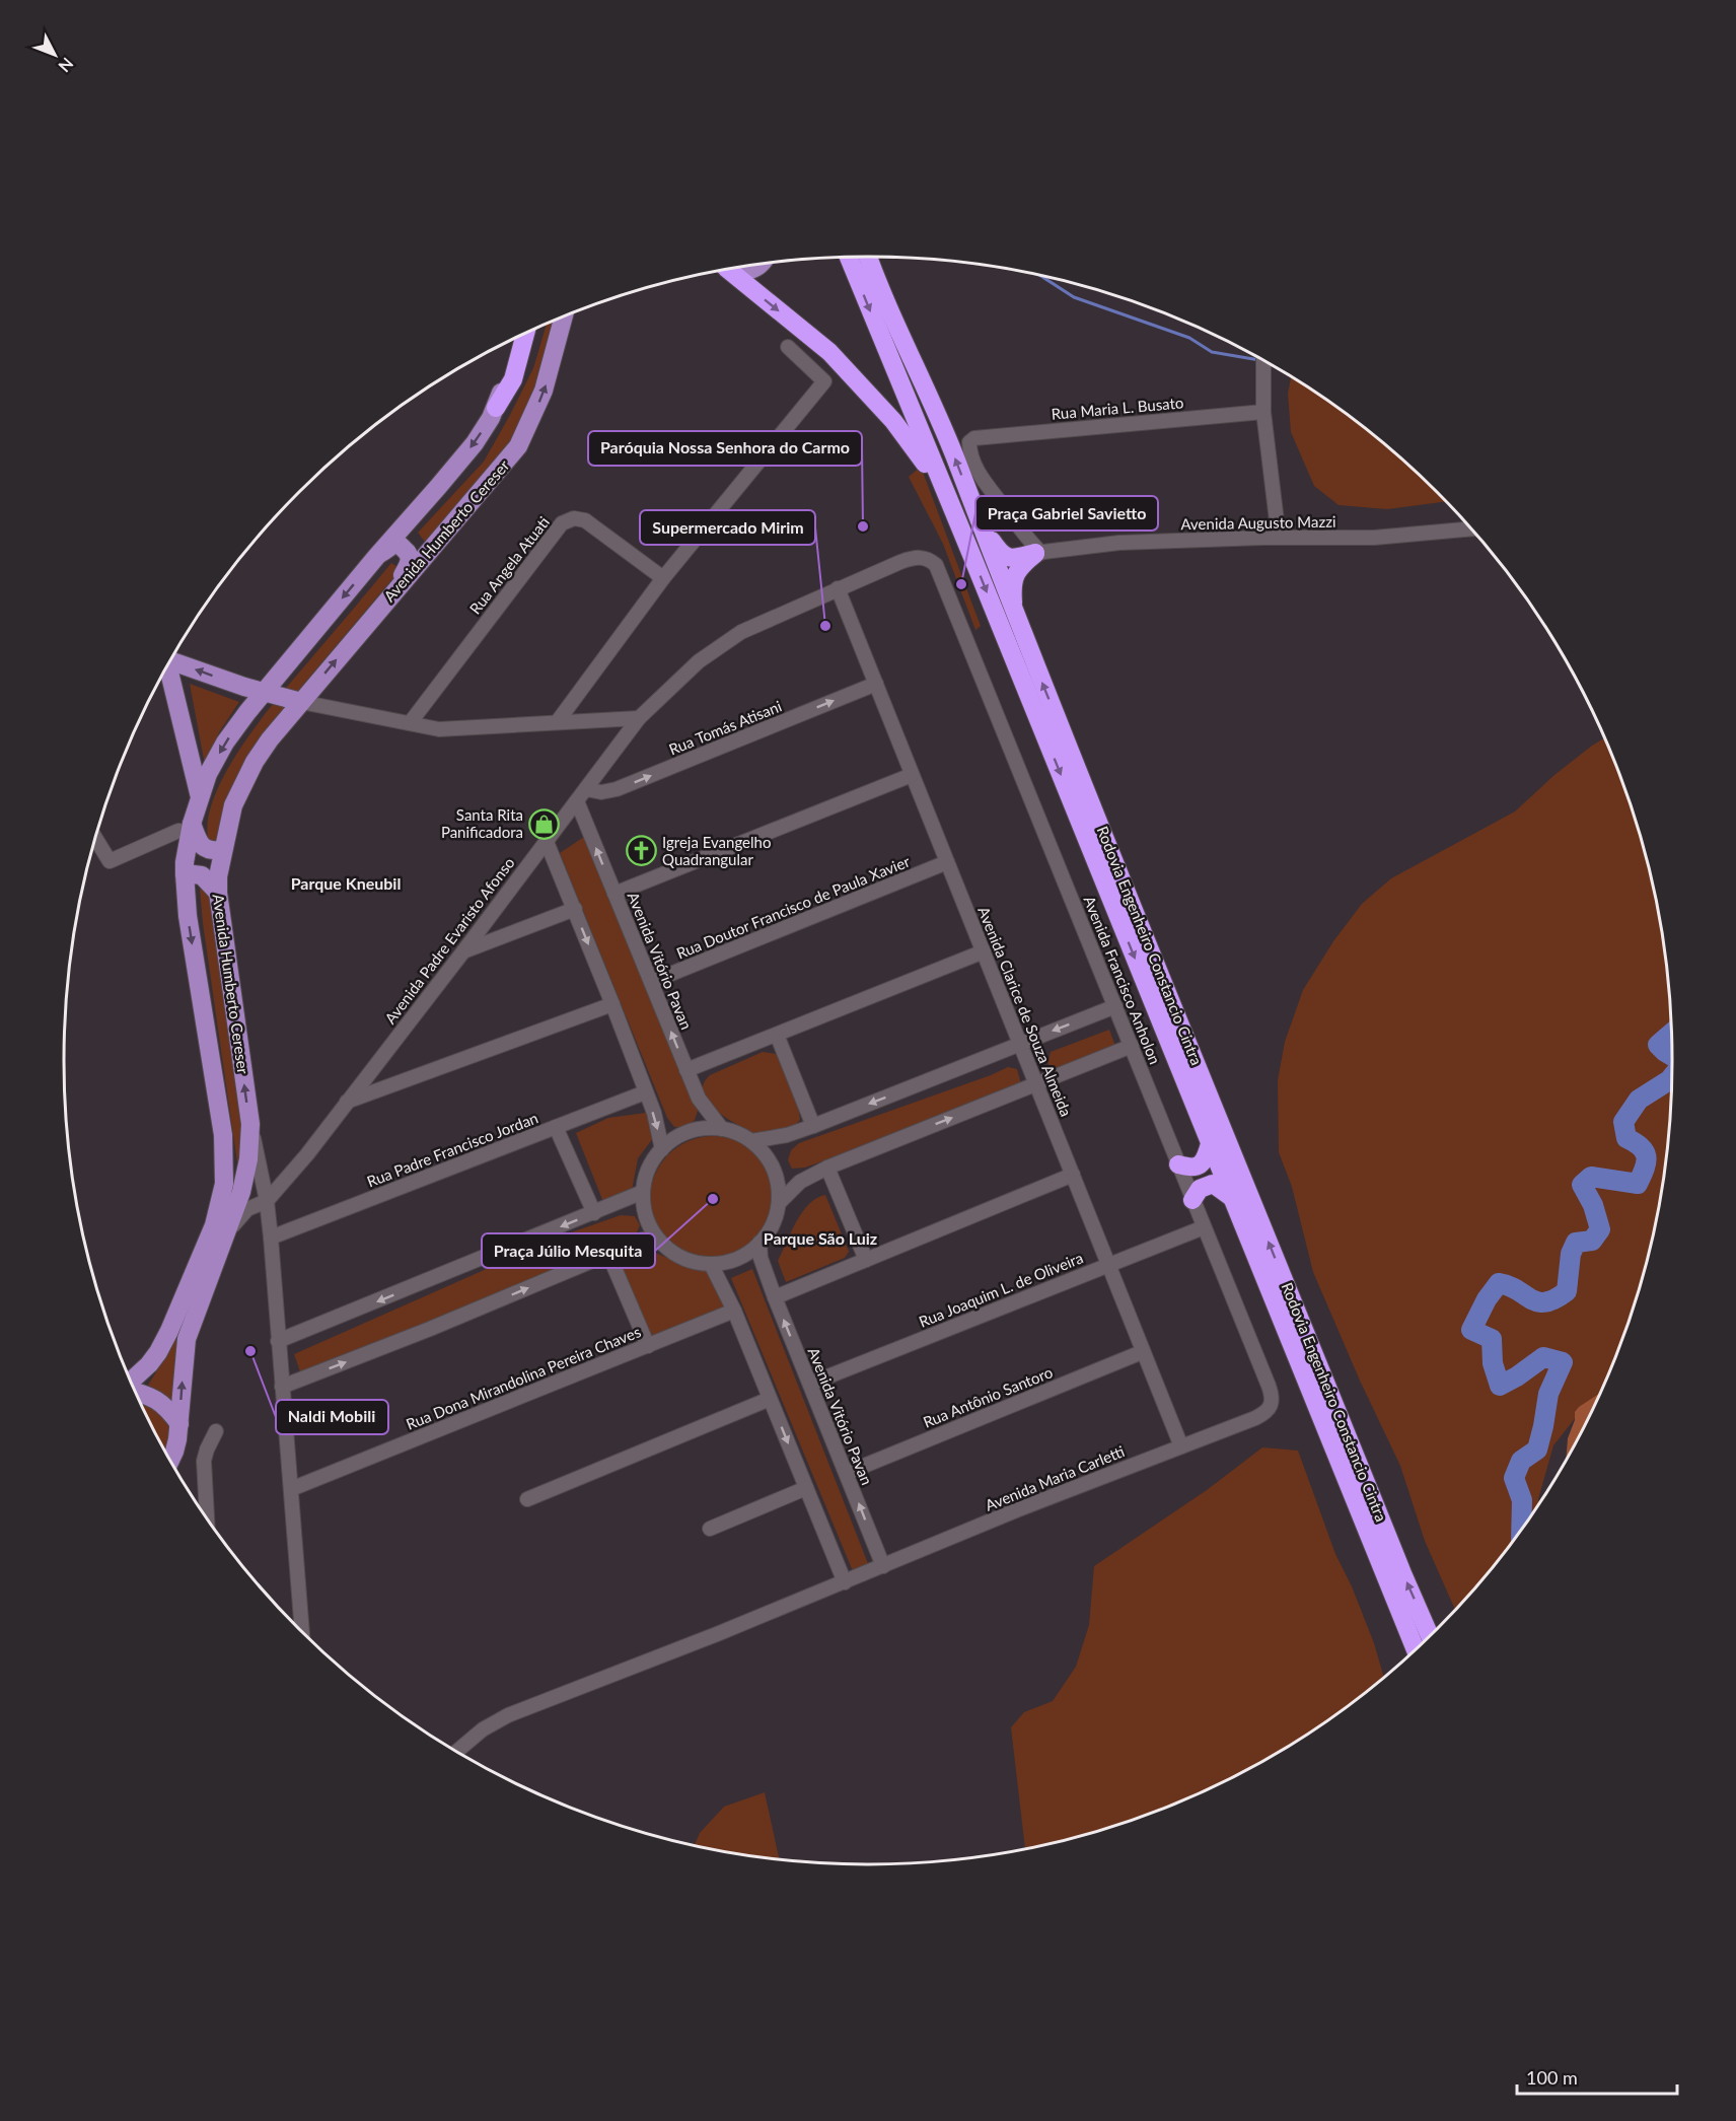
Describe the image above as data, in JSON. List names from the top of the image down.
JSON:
{
  "streets": {
    "highway": ["Rodovia Engenheiro Constancio Cintra"],
    "main road": ["Avenida Humberto Cereser"],
    "street": [
      "Rua Maria L. Busato",
      "Avenida Augusto Mazzi",
      "Rua Angela Atuati",
      "Rua Tomás Atisani",
      "Rua Doutor Francisco de Paula Xavier",
      "Avenida Padre Evaristo Afonso",
      "Avenida Vitório Pavan",
      "Avenida Francisco Anholon",
      "Avenida Clarice de Souza Almeida",
      "Rua Padre Francisco Jordan",
      "Rua Joaquim L. de Oliveira",
      "Rua Dona Mirandolina Pereira Chaves",
      "Rua Antônio Santoro",
      "Avenida Maria Carletti"
    ]
  },
  "crossings": [
    ["Rua Maria L. Busato", "Avenida Augusto Mazzi"],
    ["Rua Tomás Atisani", "Avenida Padre Evaristo Afonso"],
    ["Rua Tomás Atisani", "Avenida Vitório Pavan"],
    ["Rua Tomás Atisani", "Avenida Clarice de Souza Almeida"],
    ["Rua Doutor Francisco de Paula Xavier", "Avenida Vitório Pavan"],
    ["Rua Doutor Francisco de Paula Xavier", "Avenida Clarice de Souza Almeida"],
    ["Avenida Padre Evaristo Afonso", "Avenida Vitório Pavan"],
    ["Avenida Padre Evaristo Afonso", "Avenida Francisco Anholon"],
    ["Avenida Padre Evaristo Afonso", "Avenida Clarice de Souza Almeida"],
    ["Avenida Vitório Pavan", "Rua Joaquim L. de Oliveira"],
    ["Avenida Vitório Pavan", "Rua Antônio Santoro"],
    ["Avenida Vitório Pavan", "Avenida Maria Carletti"],
    ["Avenida Francisco Anholon", "Rua Joaquim L. de Oliveira"],
    ["Avenida Francisco Anholon", "Avenida Maria Carletti"],
    ["Avenida Clarice de Souza Almeida", "Rua Joaquim L. de Oliveira"],
    ["Avenida Clarice de Souza Almeida", "Rua Antônio Santoro"],
    ["Avenida Clarice de Souza Almeida", "Avenida Maria Carletti"]
  ],
  "districts": ["Parque Kneubil", "Parque São Luiz"],
  "places": {
    "other": [
      "Paróquia Nossa Senhora do Carmo",
      "Praça Gabriel Savietto",
      "Supermercado Mirim",
      "Praça Júlio Mesquita",
      "Naldi Mobili"
    ],
    "shop": ["Santa Rita Panificadora"],
    "church": ["Igreja Evangelho Quadrangular"]
  },
  "scale_bar": "100 m",
  "north": "bottom right"
}
